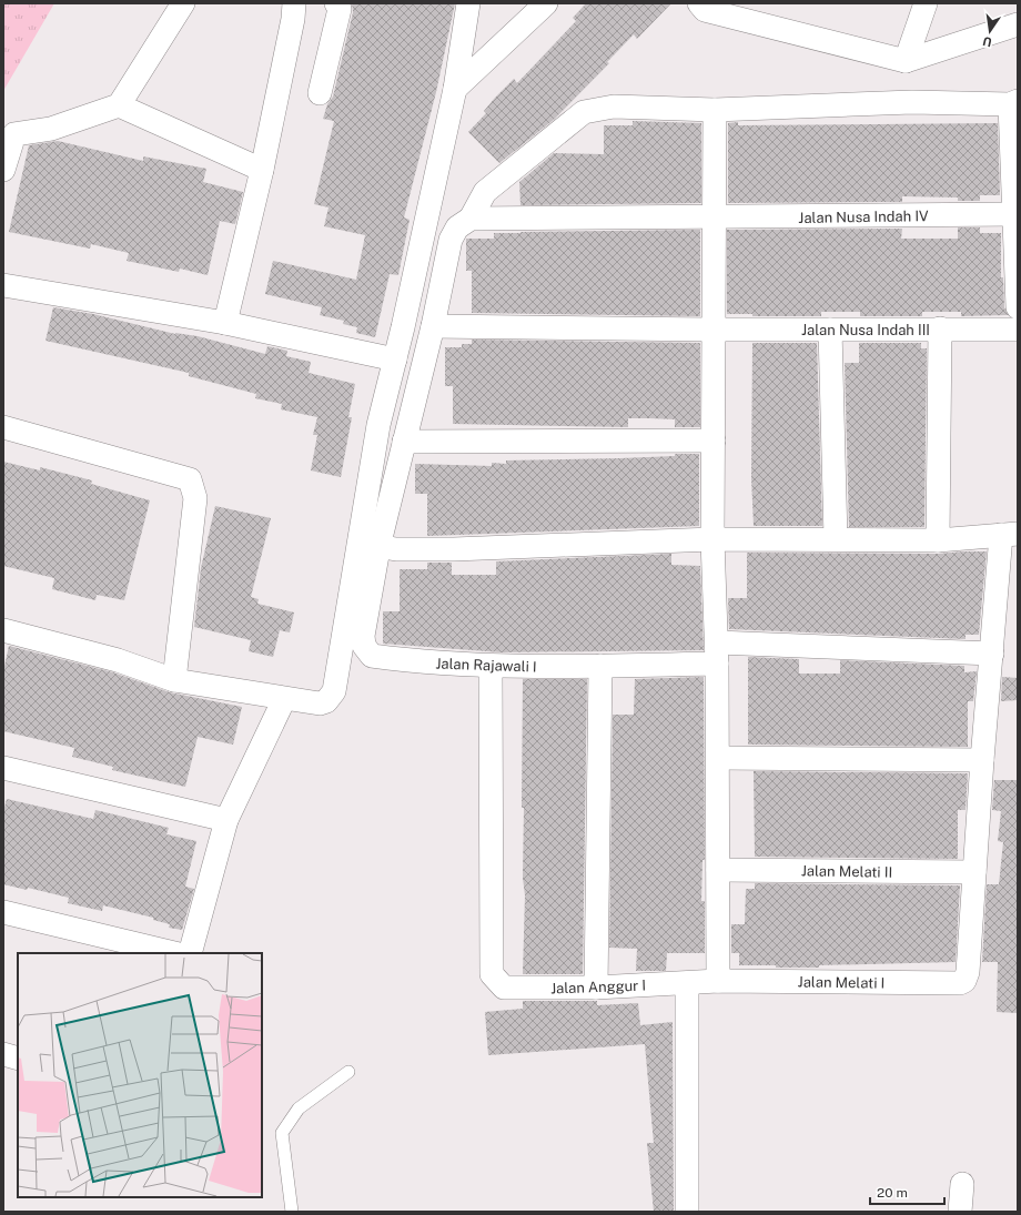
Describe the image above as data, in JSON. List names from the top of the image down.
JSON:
{
  "streets": {
    "street": [
      "Jalan Nusa Indah IV",
      "Jalan Nusa Indah III",
      "Jalan Rajawali I",
      "Jalan Melati II",
      "Jalan Melati I",
      "Jalan Anggur I"
    ]
  },
  "crossings": [
    ["Jalan Rajawali I", "Jalan Anggur I"],
    ["Jalan Melati II", "Jalan Melati I"],
    ["Jalan Melati I", "Jalan Anggur I"]
  ],
  "scale_bar": "20 m",
  "north": "bottom"
}
